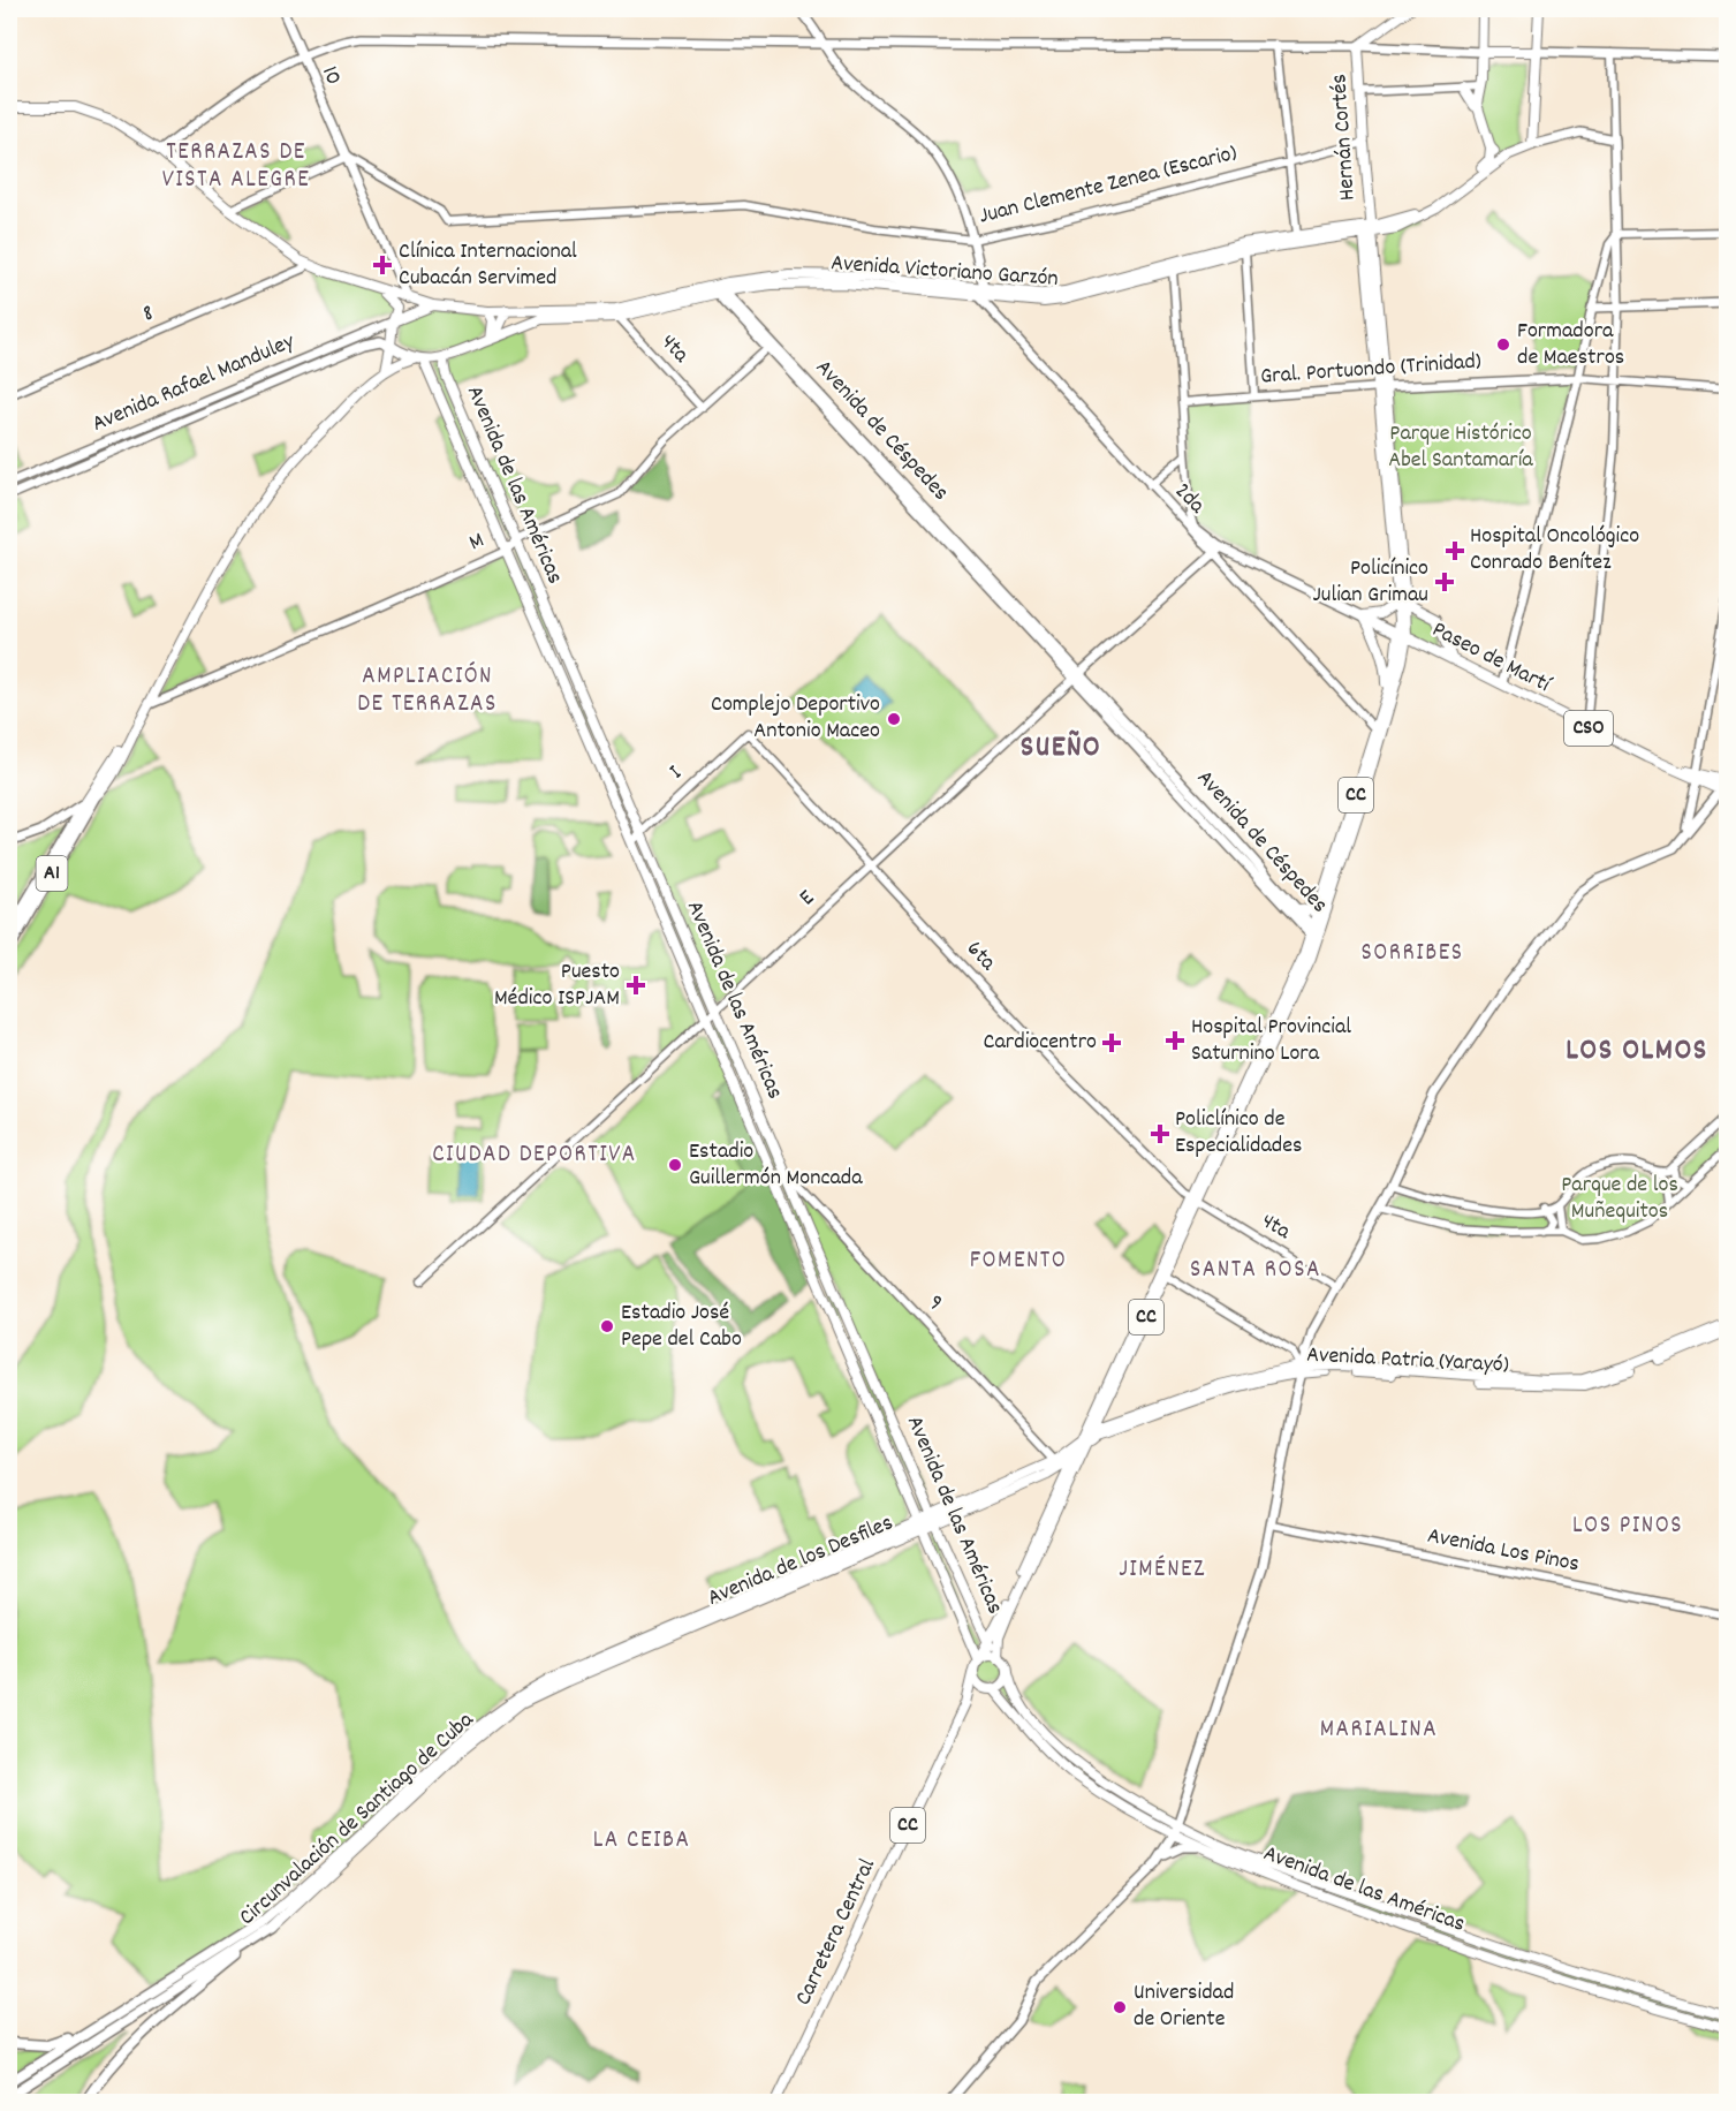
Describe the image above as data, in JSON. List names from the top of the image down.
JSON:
{
  "streets": {
    "highway": ["A1", "Circunvalación de Santiago de Cuba"],
    "main road": [
      "10",
      "Hernán Cortés",
      "Avenida Victoriano Garzón",
      "Gral. Portuondo (Trinidad)",
      "Avenida Rafael Manduley",
      "Avenida de Céspedes",
      "Avenida de las Américas",
      "2da",
      "Paseo de Martí",
      "CSO",
      "CC",
      "E",
      "Avenida Patria (Yarayó)",
      "Avenida de los Desfiles",
      "Carretera Central"
    ],
    "street": [
      "Juan Clemente Zenea (Escario)",
      "8",
      "4ta",
      "M",
      "I",
      "6ta",
      "9",
      "Avenida Los Pinos"
    ]
  },
  "crossings": [
    ["10", "Juan Clemente Zenea (Escario)"],
    ["10", "Avenida Victoriano Garzón"],
    ["Hernán Cortés", "Juan Clemente Zenea (Escario)"],
    ["Hernán Cortés", "Avenida Victoriano Garzón"],
    ["Hernán Cortés", "CC"],
    ["Avenida Victoriano Garzón", "4ta"],
    ["Avenida Victoriano Garzón", "Avenida de Céspedes"],
    ["Avenida Victoriano Garzón", "Avenida de las Américas"],
    ["Avenida Victoriano Garzón", "2da"],
    ["4ta", "M"],
    ["4ta", "CC"],
    ["4ta", "6ta"],
    ["Gral. Portuondo (Trinidad)", "CC"],
    ["Avenida de Céspedes", "M"],
    ["Avenida de Céspedes", "CC"],
    ["Avenida de Céspedes", "E"],
    ["Avenida de las Américas", "M"],
    ["Avenida de las Américas", "I"],
    ["Avenida de las Américas", "CC"],
    ["Avenida de las Américas", "E"],
    ["Avenida de las Américas", "9"],
    ["Avenida de las Américas", "Avenida de los Desfiles"],
    ["Avenida de las Américas", "Carretera Central"],
    ["2da", "CC"],
    ["2da", "E"],
    ["Paseo de Martí", "CC"],
    ["I", "6ta"],
    ["CC", "6ta"],
    ["CC", "Avenida Patria (Yarayó)"],
    ["CC", "Avenida de los Desfiles"],
    ["CC", "Carretera Central"],
    ["E", "6ta"],
    ["9", "Avenida de los Desfiles"],
    ["Avenida Patria (Yarayó)", "Avenida de los Desfiles"],
    ["Avenida de los Desfiles", "Circunvalación de Santiago de Cuba"]
  ],
  "districts": [
    "TERRAZAS DE VISTA ALEGRE",
    "AMPLIACIÓN DE TERRAZAS",
    "SUEÑO",
    "SORRIBES",
    "LOS OLMOS",
    "CIUDAD DEPORTIVA",
    "FOMENTO",
    "SANTA ROSA",
    "LOS PINOS",
    "JIMÉNEZ",
    "MARIALINA",
    "LA CEIBA"
  ],
  "parks": ["Parque Histórico Abel Santamaría", "Parque de los Muñequitos"],
  "places": {
    "health": [
      "Clínica Internacional Cubacán Servimed",
      "Hospital Oncológico Conrado Benítez",
      "Policínico Julian Grimau",
      "Puesto Médico ISPJAM",
      "Hospital Provincial Saturnino Lora",
      "Cardiocentro",
      "Policlínico de Especialidades"
    ],
    "other": [
      "Formadora de Maestros",
      "Complejo Deportivo Antonio Maceo",
      "Estadio Guillermón Moncada",
      "Estadio José Pepe del Cabo",
      "Universidad de Oriente"
    ]
  }
}
